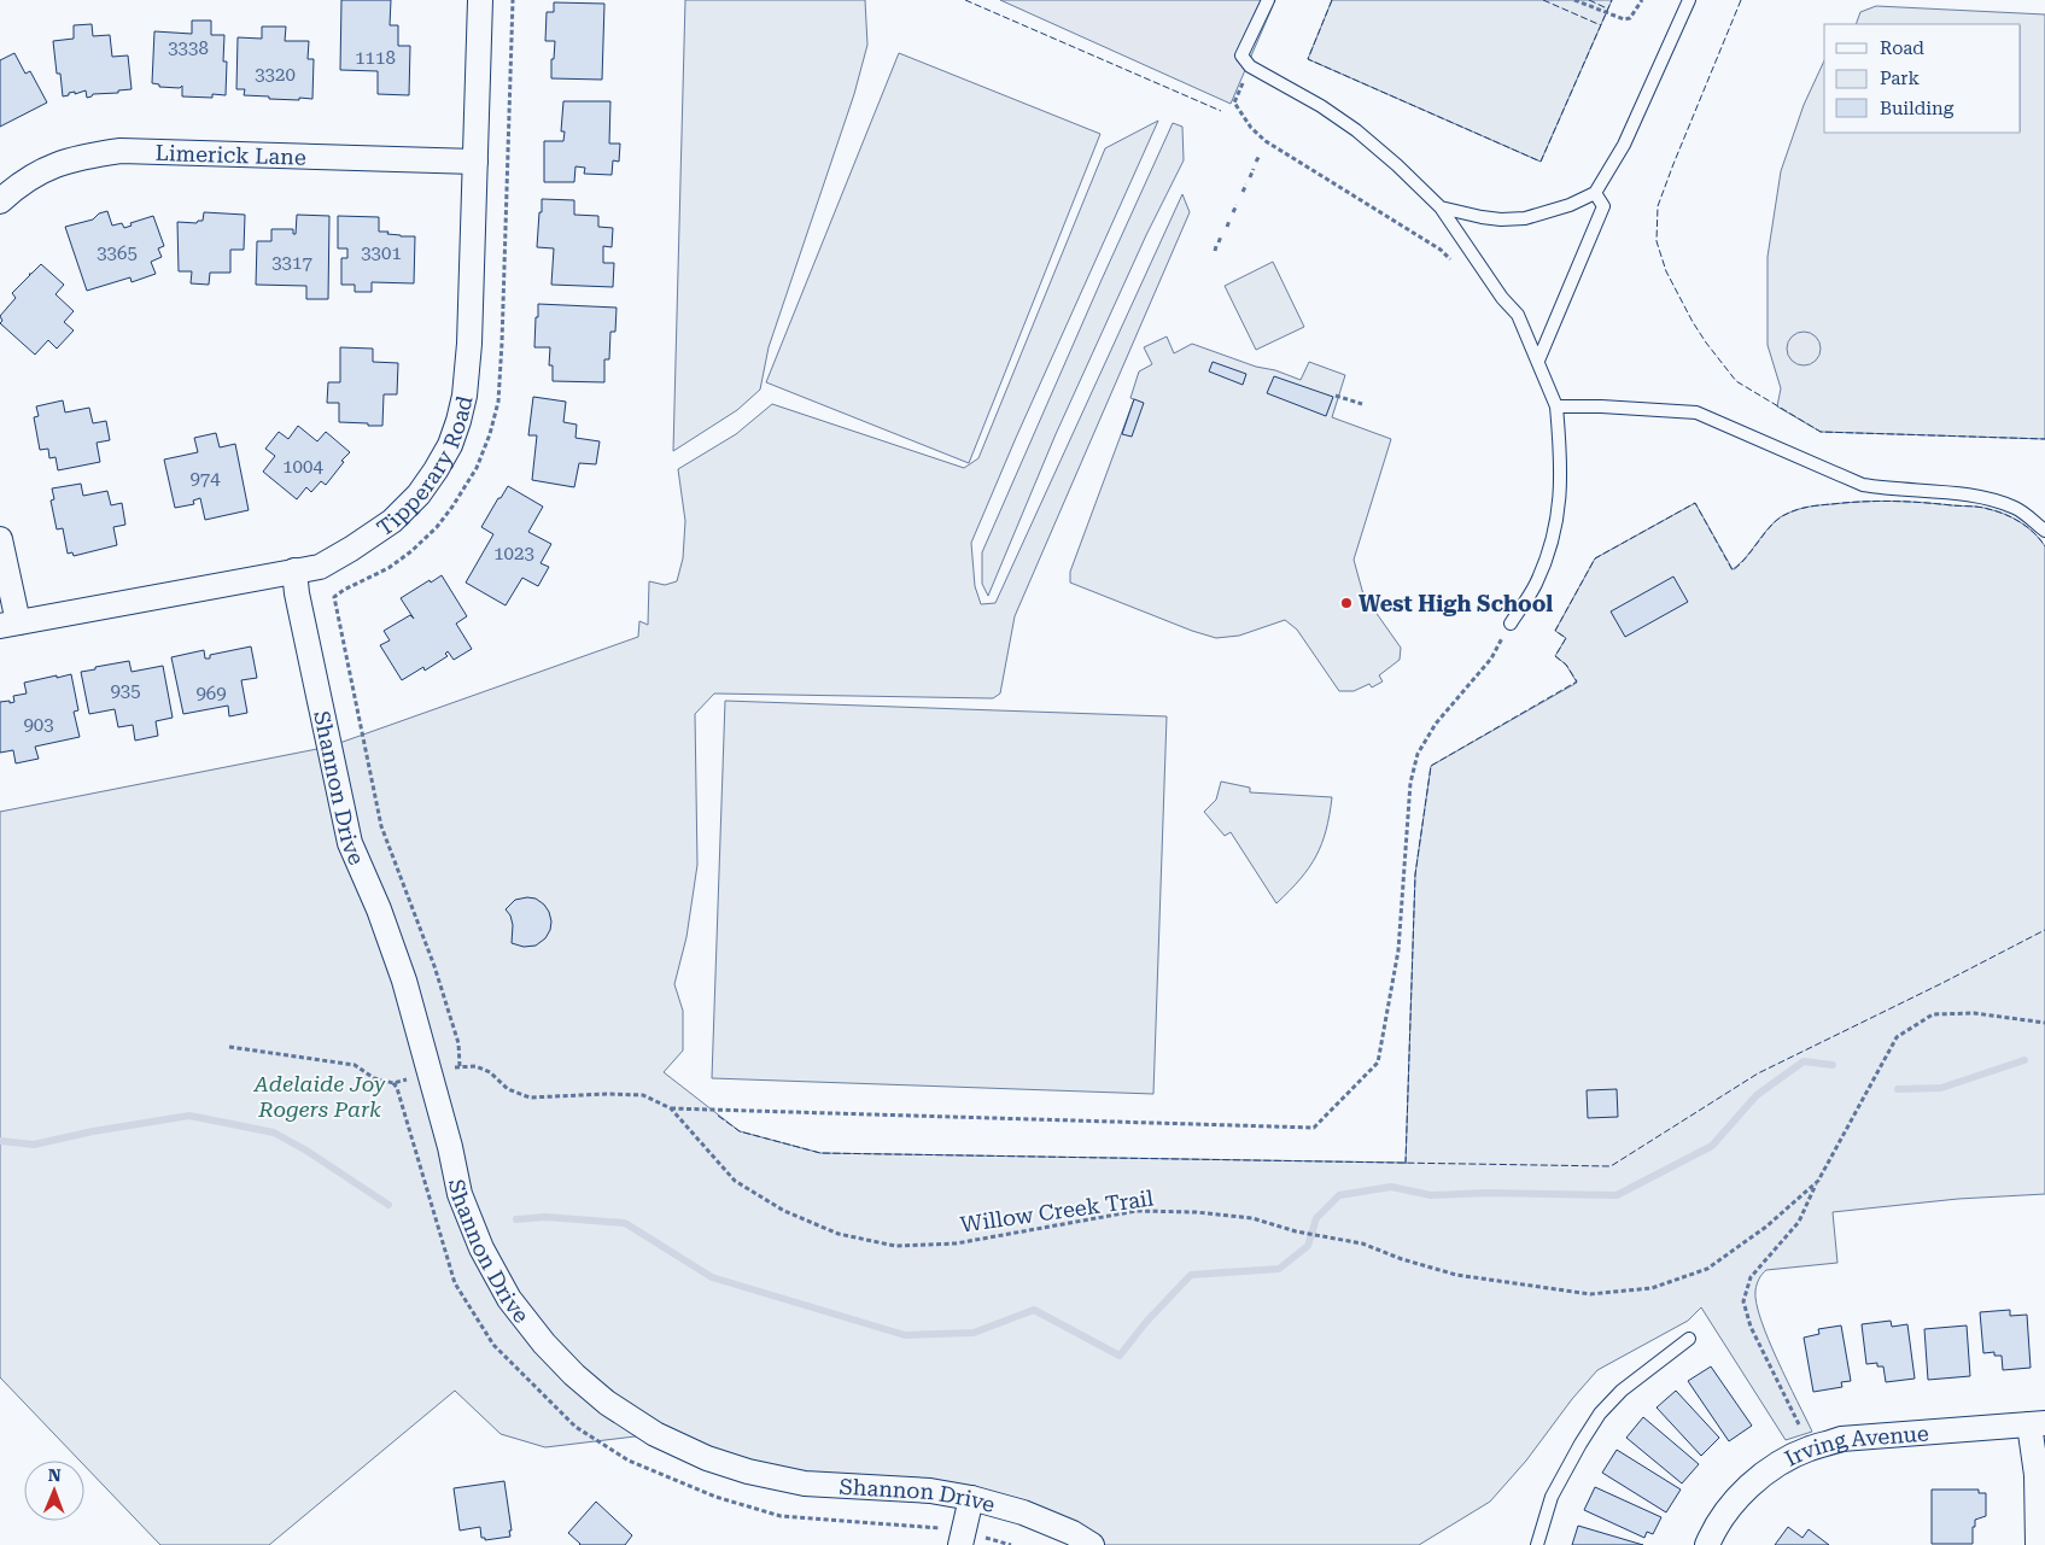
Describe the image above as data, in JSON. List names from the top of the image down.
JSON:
{
  "streets": {
    "street": [
      "Limerick Lane",
      "Tipperary Road",
      "Shannon Drive",
      "Irving Avenue"
    ],
    "path": ["Willow Creek Trail"]
  },
  "crossings": [
    ["Limerick Lane", "Tipperary Road"],
    ["Tipperary Road", "Shannon Drive"]
  ],
  "parks": ["Adelaide Joy Rogers Park"],
  "places": ["West High School"],
  "house_numbers": [
    "3338",
    "1118",
    "3320",
    "3365",
    "3301",
    "3317",
    "1004",
    "974",
    "1023",
    "935",
    "969",
    "903"
  ],
  "legend": ["Road", "Park", "Building"],
  "north": "top"
}
